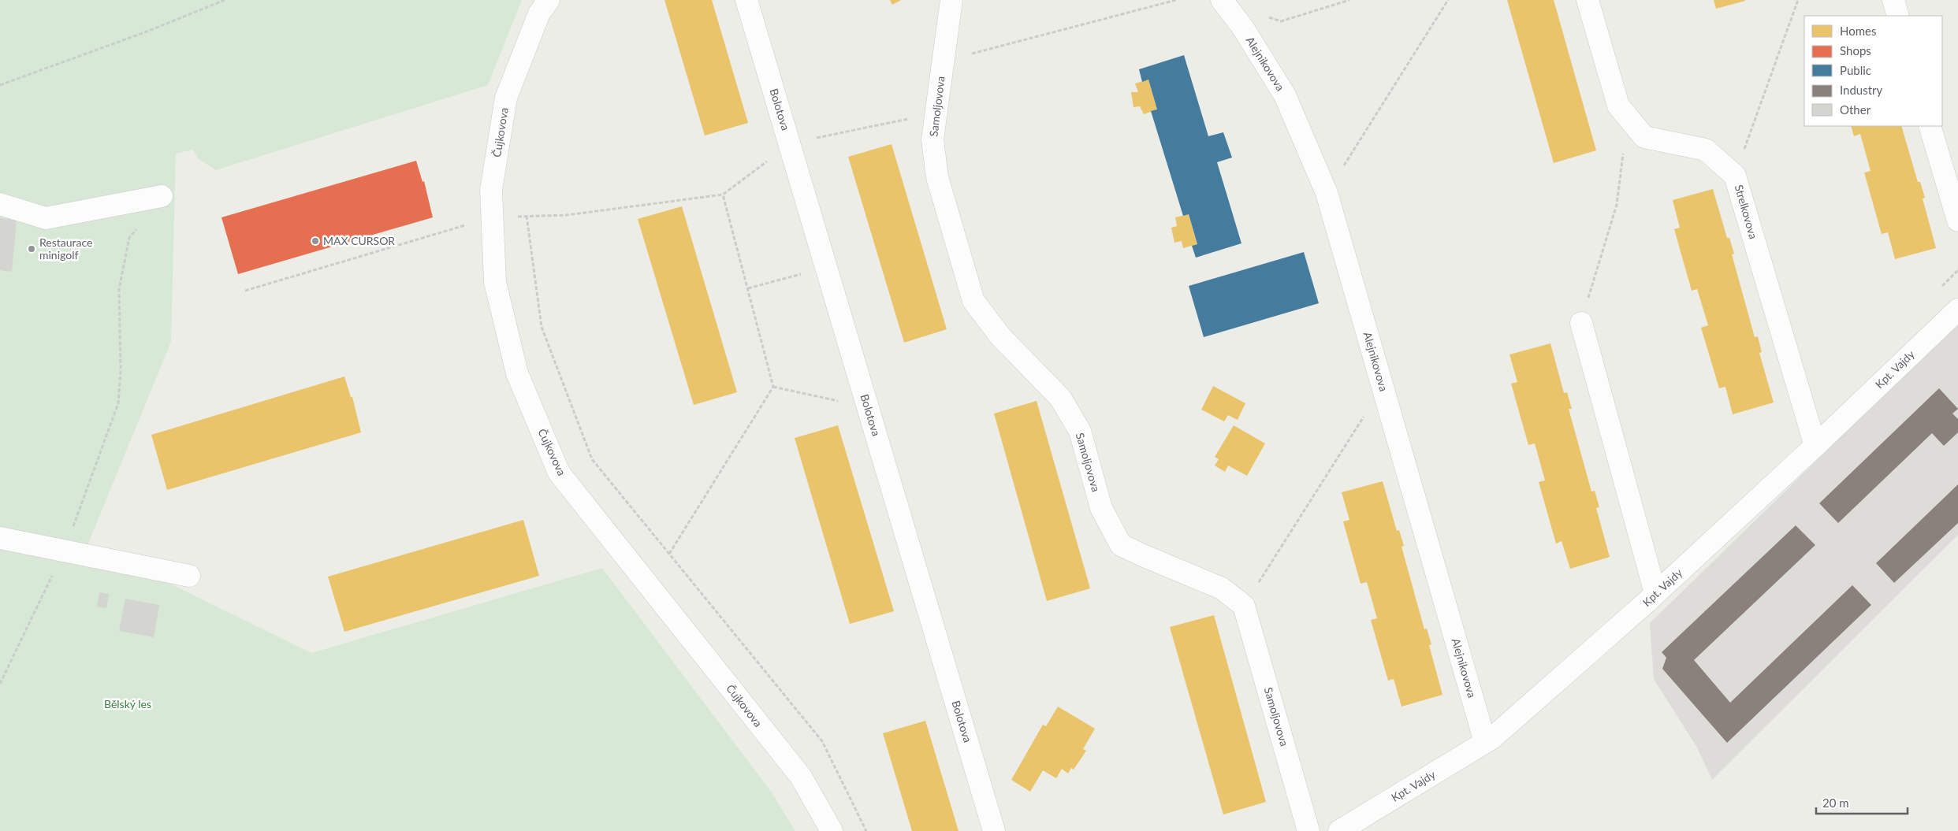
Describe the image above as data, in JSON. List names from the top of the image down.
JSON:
{
  "streets": {
    "street": [
      "Alejnikovova",
      "Samoljovova",
      "Bolotova",
      "Čujkovova",
      "Strelkovova",
      "Kpt. Vajdy"
    ]
  },
  "crossings": [
    ["Alejnikovova", "Kpt. Vajdy"],
    ["Strelkovova", "Kpt. Vajdy"]
  ],
  "parks": ["Bělský les"],
  "places": ["MAX CURSOR", "Restaurace minigolf"],
  "legend": [
    "Homes",
    "Shops",
    "Public",
    "Industry",
    "Other"
  ],
  "scale_bar": "20 m"
}
